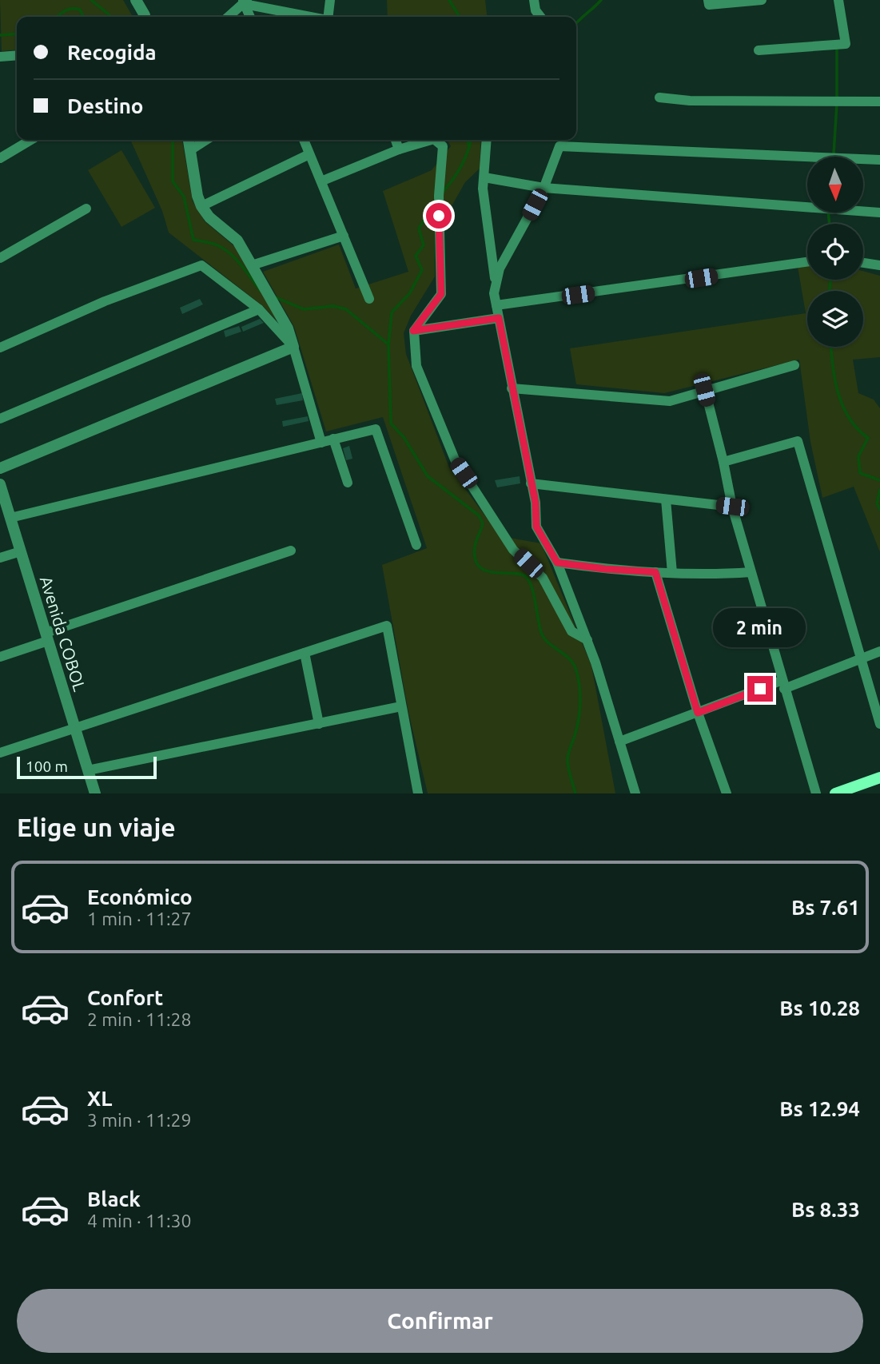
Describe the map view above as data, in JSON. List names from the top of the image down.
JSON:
{
  "streets": {
    "street": ["Avenida COBOL"]
  },
  "scale_bar": "100 m",
  "north": "bottom",
  "page": {
    "banner": ["Recogida", "Destino"],
    "bubble": "2 min",
    "scale": "100 m",
    "heading": "Elige un viaje",
    "list": [
      {
        "name": "Económico",
        "note": "1 min · 11:27",
        "value": "Bs 7.61"
      },
      {
        "name": "Confort",
        "note": "2 min · 11:28",
        "value": "Bs 10.28"
      },
      {
        "name": "XL",
        "note": "3 min · 11:29",
        "value": "Bs 12.94"
      },
      {
        "name": "Black",
        "note": "4 min · 11:30",
        "value": "Bs 8.33"
      }
    ],
    "buttons": "Confirmar"
  }
}
